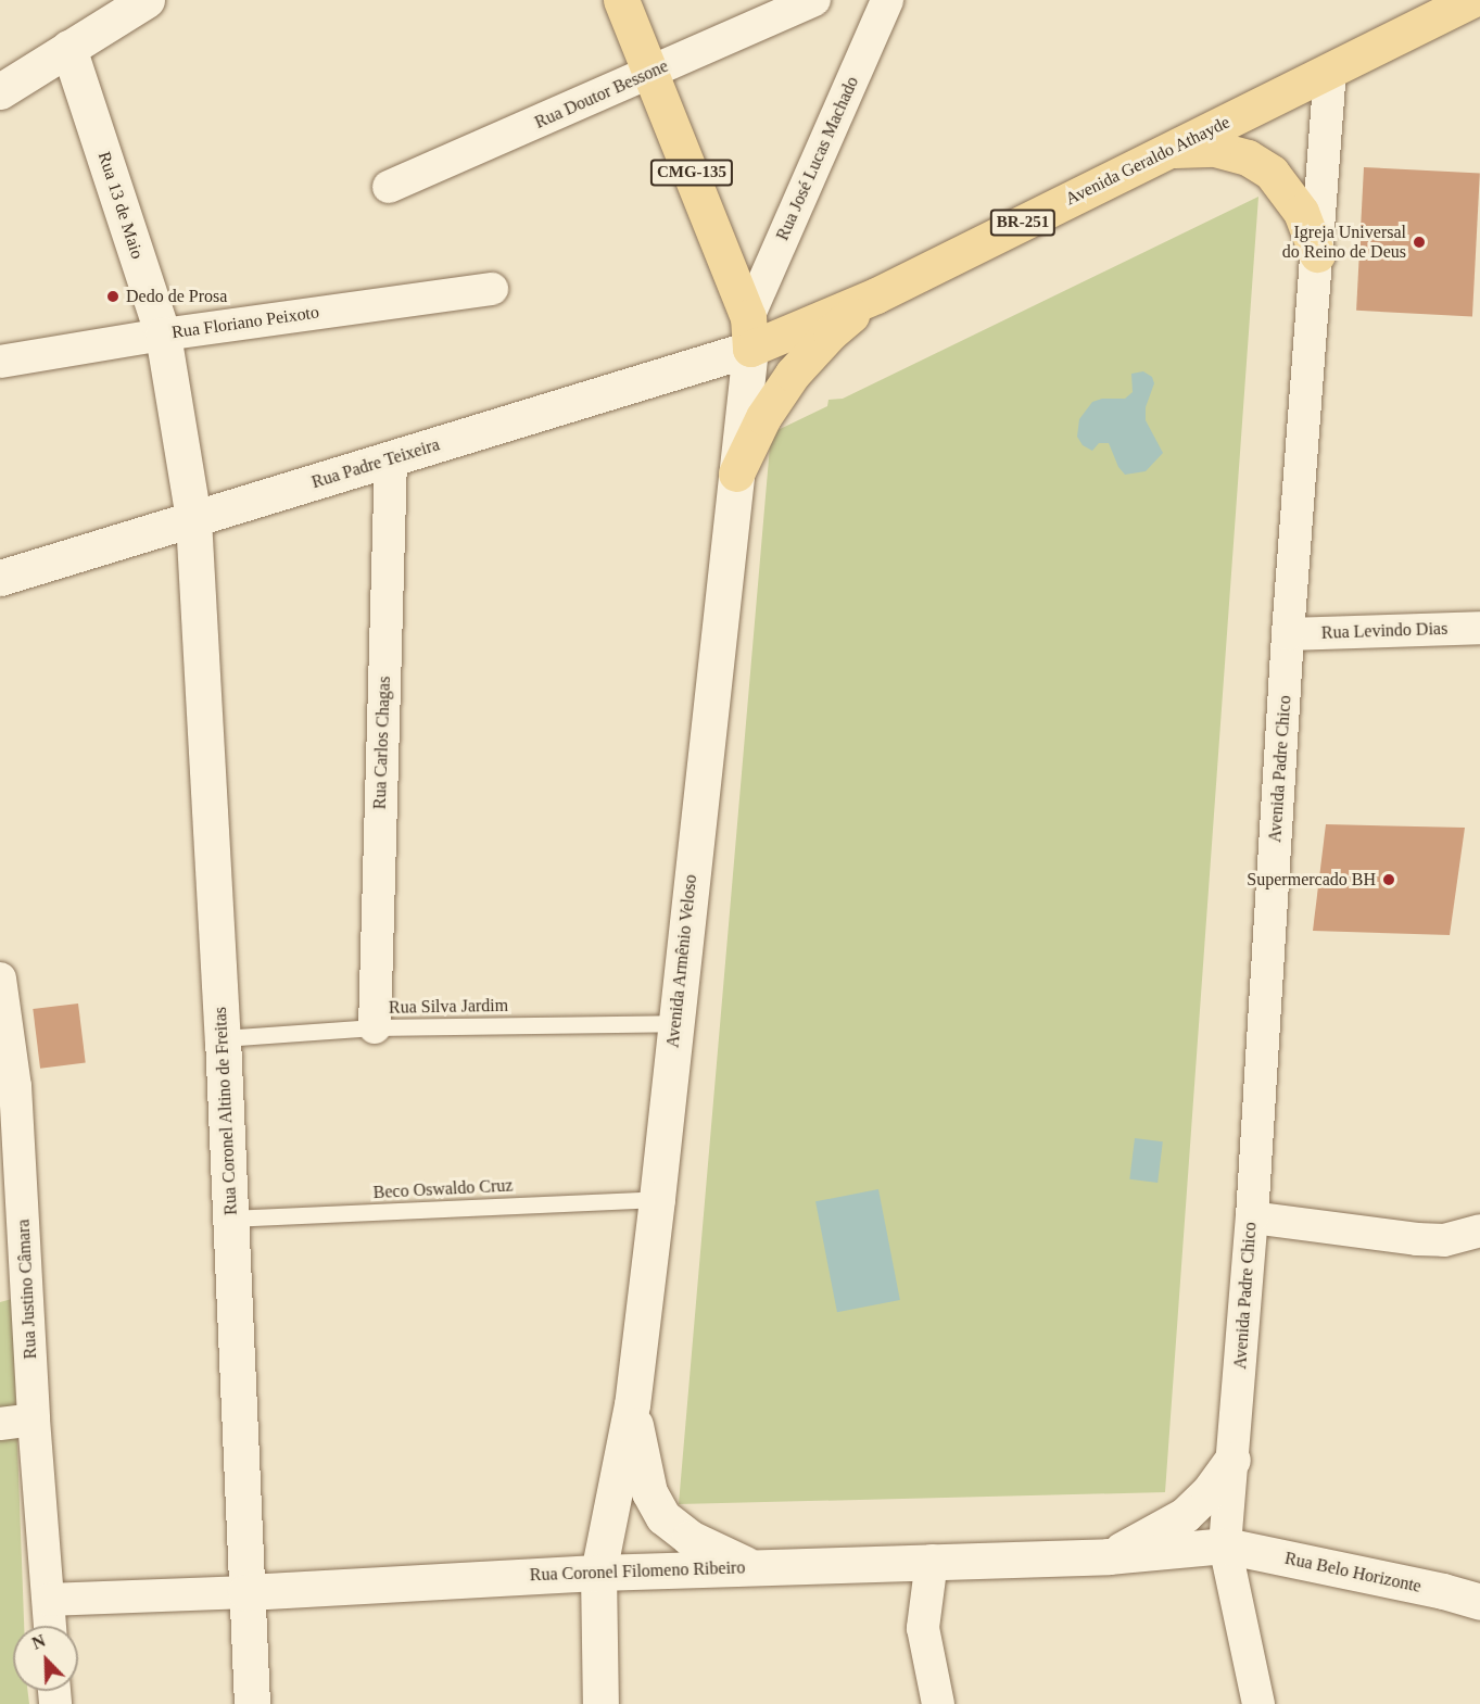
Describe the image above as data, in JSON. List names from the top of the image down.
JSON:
{
  "streets": {
    "main road": ["Avenida Geraldo Athayde", "CMG-135", "BR-251"],
    "street": [
      "Rua Doutor Bessone",
      "Rua José Lucas Machado",
      "Rua 13 de Maio",
      "Rua Floriano Peixoto",
      "Rua Padre Teixeira",
      "Rua Levindo Dias",
      "Rua Carlos Chagas",
      "Avenida Padre Chico",
      "Avenida Armênio Veloso",
      "Rua Coronel Altino de Freitas",
      "Rua Justino Câmara",
      "Rua Coronel Filomeno Ribeiro",
      "Rua Belo Horizonte"
    ],
    "lane": ["Rua Silva Jardim", "Beco Oswaldo Cruz"]
  },
  "crossings": [
    ["Rua Doutor Bessone", "CMG-135"],
    ["Rua José Lucas Machado", "Avenida Geraldo Athayde"],
    ["Rua José Lucas Machado", "CMG-135"],
    ["Rua José Lucas Machado", "Rua Padre Teixeira"],
    ["Rua José Lucas Machado", "Avenida Armênio Veloso"],
    ["Avenida Geraldo Athayde", "CMG-135"],
    ["Avenida Geraldo Athayde", "Rua Padre Teixeira"],
    ["Avenida Geraldo Athayde", "Avenida Padre Chico"],
    ["Avenida Geraldo Athayde", "Avenida Armênio Veloso"],
    ["CMG-135", "Rua Padre Teixeira"],
    ["CMG-135", "Avenida Armênio Veloso"],
    ["Rua 13 de Maio", "Rua Floriano Peixoto"],
    ["Rua 13 de Maio", "Rua Padre Teixeira"],
    ["Rua 13 de Maio", "Rua Coronel Altino de Freitas"],
    ["Rua Padre Teixeira", "Rua Carlos Chagas"],
    ["Rua Padre Teixeira", "Avenida Armênio Veloso"],
    ["Rua Padre Teixeira", "Rua Coronel Altino de Freitas"],
    ["Rua Levindo Dias", "Avenida Padre Chico"],
    ["Rua Carlos Chagas", "Rua Silva Jardim"],
    ["Avenida Padre Chico", "Rua Coronel Filomeno Ribeiro"],
    ["Avenida Padre Chico", "Rua Belo Horizonte"],
    ["Avenida Armênio Veloso", "Rua Silva Jardim"],
    ["Avenida Armênio Veloso", "Beco Oswaldo Cruz"],
    ["Avenida Armênio Veloso", "Rua Coronel Filomeno Ribeiro"],
    ["Rua Silva Jardim", "Rua Coronel Altino de Freitas"],
    ["Rua Coronel Altino de Freitas", "Beco Oswaldo Cruz"],
    ["Rua Coronel Altino de Freitas", "Rua Coronel Filomeno Ribeiro"],
    ["Rua Justino Câmara", "Rua Coronel Filomeno Ribeiro"],
    ["Rua Coronel Filomeno Ribeiro", "Rua Belo Horizonte"]
  ],
  "places": ["Igreja Universal do Reino de Deus", "Dedo de Prosa", "Supermercado BH"],
  "north": "top left"
}
